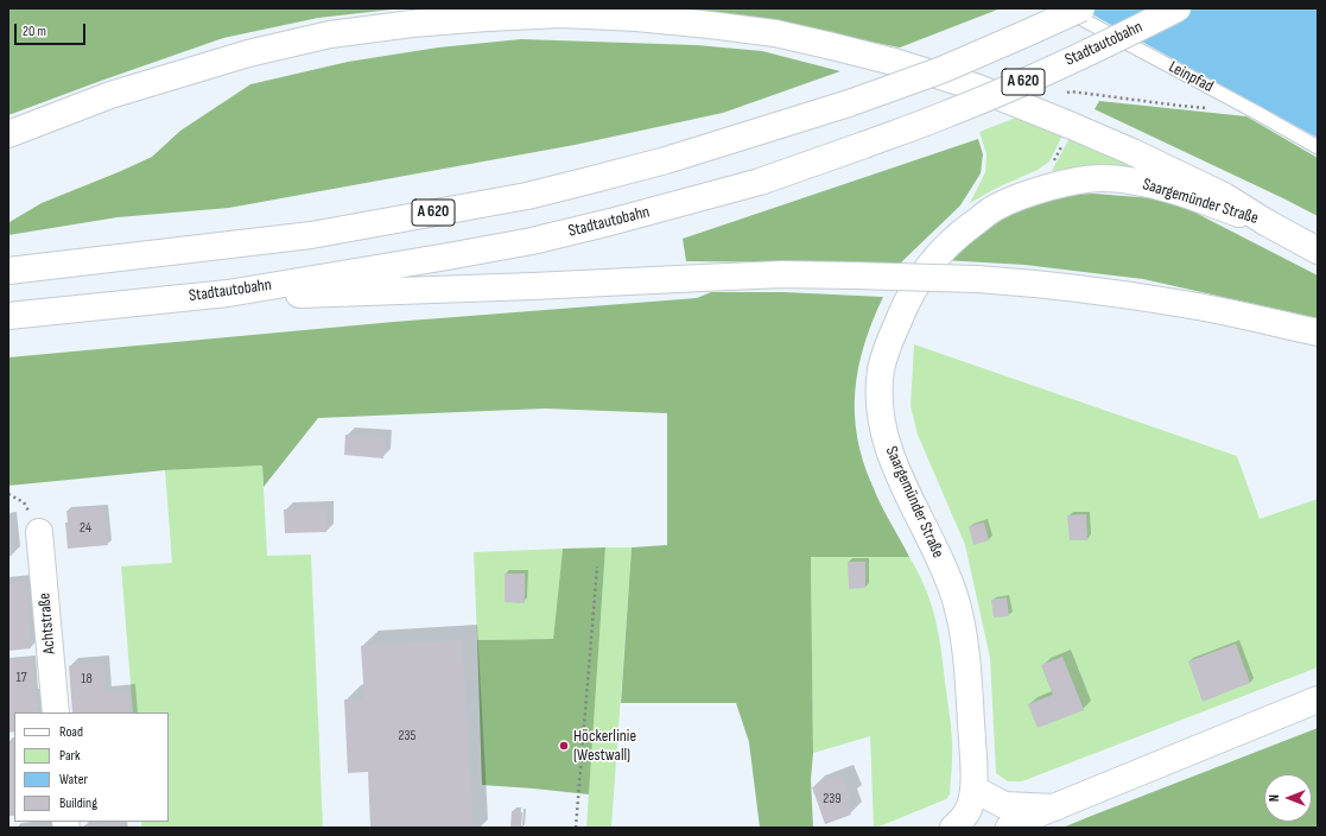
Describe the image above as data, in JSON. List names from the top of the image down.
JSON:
{
  "streets": {
    "main road": [
      "Stadtautobahn",
      "A 620",
      "Saargemünder Straße",
      "Achtstraße"
    ],
    "lane": ["Leinpfad"]
  },
  "places": ["Höckerlinie (Westwall)"],
  "house_numbers": [
    "24",
    "17",
    "18",
    "235",
    "239"
  ],
  "legend": [
    "Road",
    "Park",
    "Water",
    "Building"
  ],
  "scale_bar": "20 m",
  "north": "left"
}
